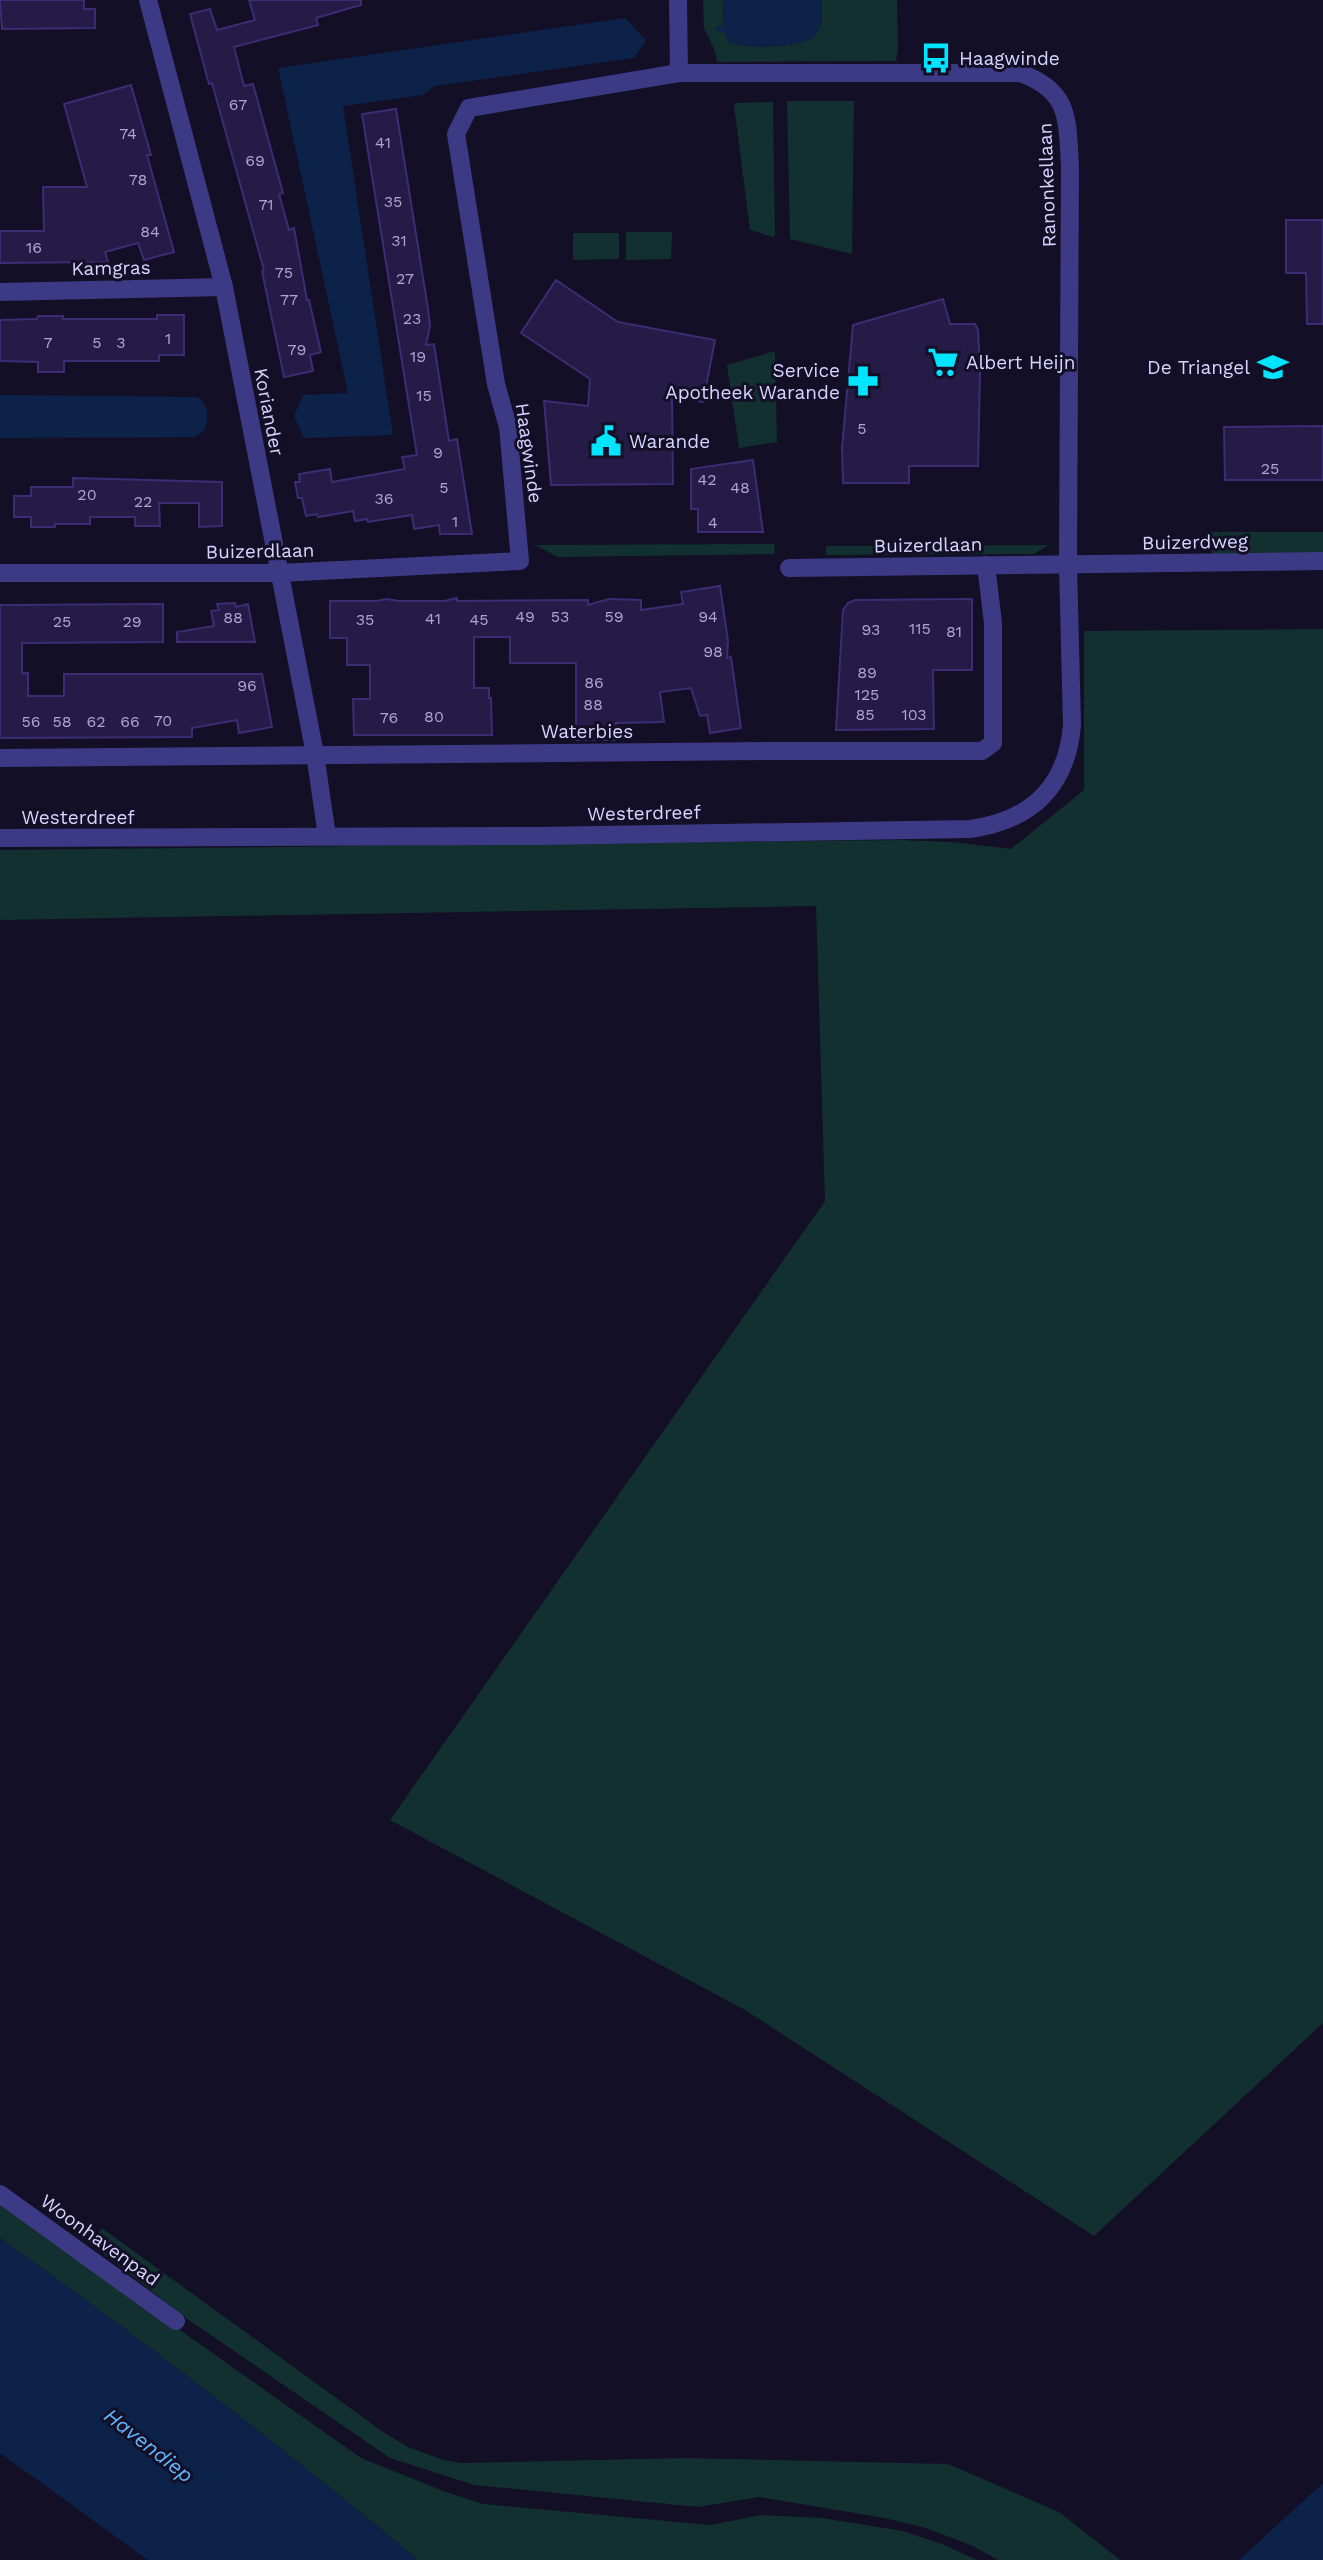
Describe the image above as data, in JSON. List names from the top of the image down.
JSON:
{
  "streets": {
    "street": [
      "Ranonkellaan",
      "Kamgras",
      "Koriander",
      "Haagwinde",
      "Buizerdweg",
      "Buizerdlaan",
      "Waterbies",
      "Westerdreef",
      "Woonhavenpad"
    ]
  },
  "crossings": [
    ["Ranonkellaan", "Haagwinde"],
    ["Ranonkellaan", "Buizerdweg"],
    ["Ranonkellaan", "Buizerdlaan"],
    ["Ranonkellaan", "Westerdreef"],
    ["Kamgras", "Koriander"],
    ["Koriander", "Buizerdlaan"],
    ["Koriander", "Waterbies"],
    ["Koriander", "Westerdreef"],
    ["Haagwinde", "Buizerdlaan"],
    ["Buizerdweg", "Buizerdlaan"],
    ["Buizerdweg", "Westerdreef"],
    ["Buizerdlaan", "Waterbies"],
    ["Buizerdlaan", "Westerdreef"]
  ],
  "water": ["Havendiep"],
  "places": {
    "bus stop": ["Haagwinde"],
    "supermarket": ["Albert Heijn"],
    "school or university": ["De Triangel"],
    "pharmacy": ["Service Apotheek Warande"],
    "public building": ["Warande"]
  },
  "house_numbers": [
    "67",
    "74",
    "41",
    "69",
    "78",
    "35",
    "71",
    "84",
    "31",
    "16",
    "75",
    "27",
    "77",
    "23",
    "1",
    "7",
    "5",
    "3",
    "79",
    "19",
    "15",
    "5",
    "9",
    "25",
    "42",
    "5",
    "48",
    "20",
    "36",
    "22",
    "1",
    "4",
    "49",
    "53",
    "59",
    "94",
    "88",
    "41",
    "35",
    "45",
    "25",
    "29",
    "115",
    "93",
    "81",
    "98",
    "89",
    "86",
    "96",
    "125",
    "88",
    "85",
    "103",
    "80",
    "76",
    "70",
    "56",
    "58",
    "62",
    "66"
  ]
}
